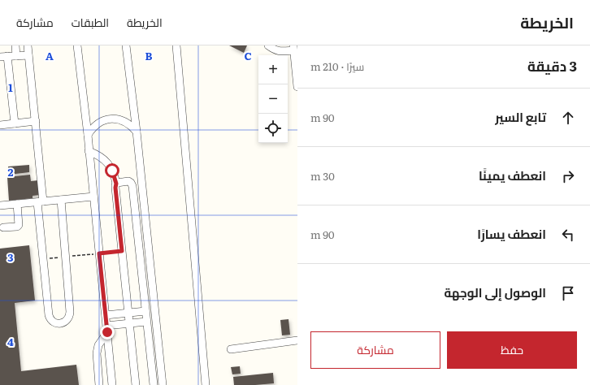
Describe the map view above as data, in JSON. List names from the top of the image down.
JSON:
{
  "page": {
    "header": "الخريطة",
    "nav": ["الخريطة", "الطبقات", "مشاركة"],
    "heading": ["3 دقيقة", "سيرًا · 210 m"],
    "map_buttons": ["+", "−"],
    "list": [
      ["تابع السير", "90 m"],
      ["انعطف يمينًا", "30 m"],
      ["انعطف يسارًا", "90 m"],
      "الوصول إلى الوجهة"
    ],
    "buttons": ["حفظ", "مشاركة"]
  },
  "grid": {
    "columns": ["A", "B", "C"],
    "rows": [
      "1",
      "2",
      "3",
      "4"
    ]
  }
}
